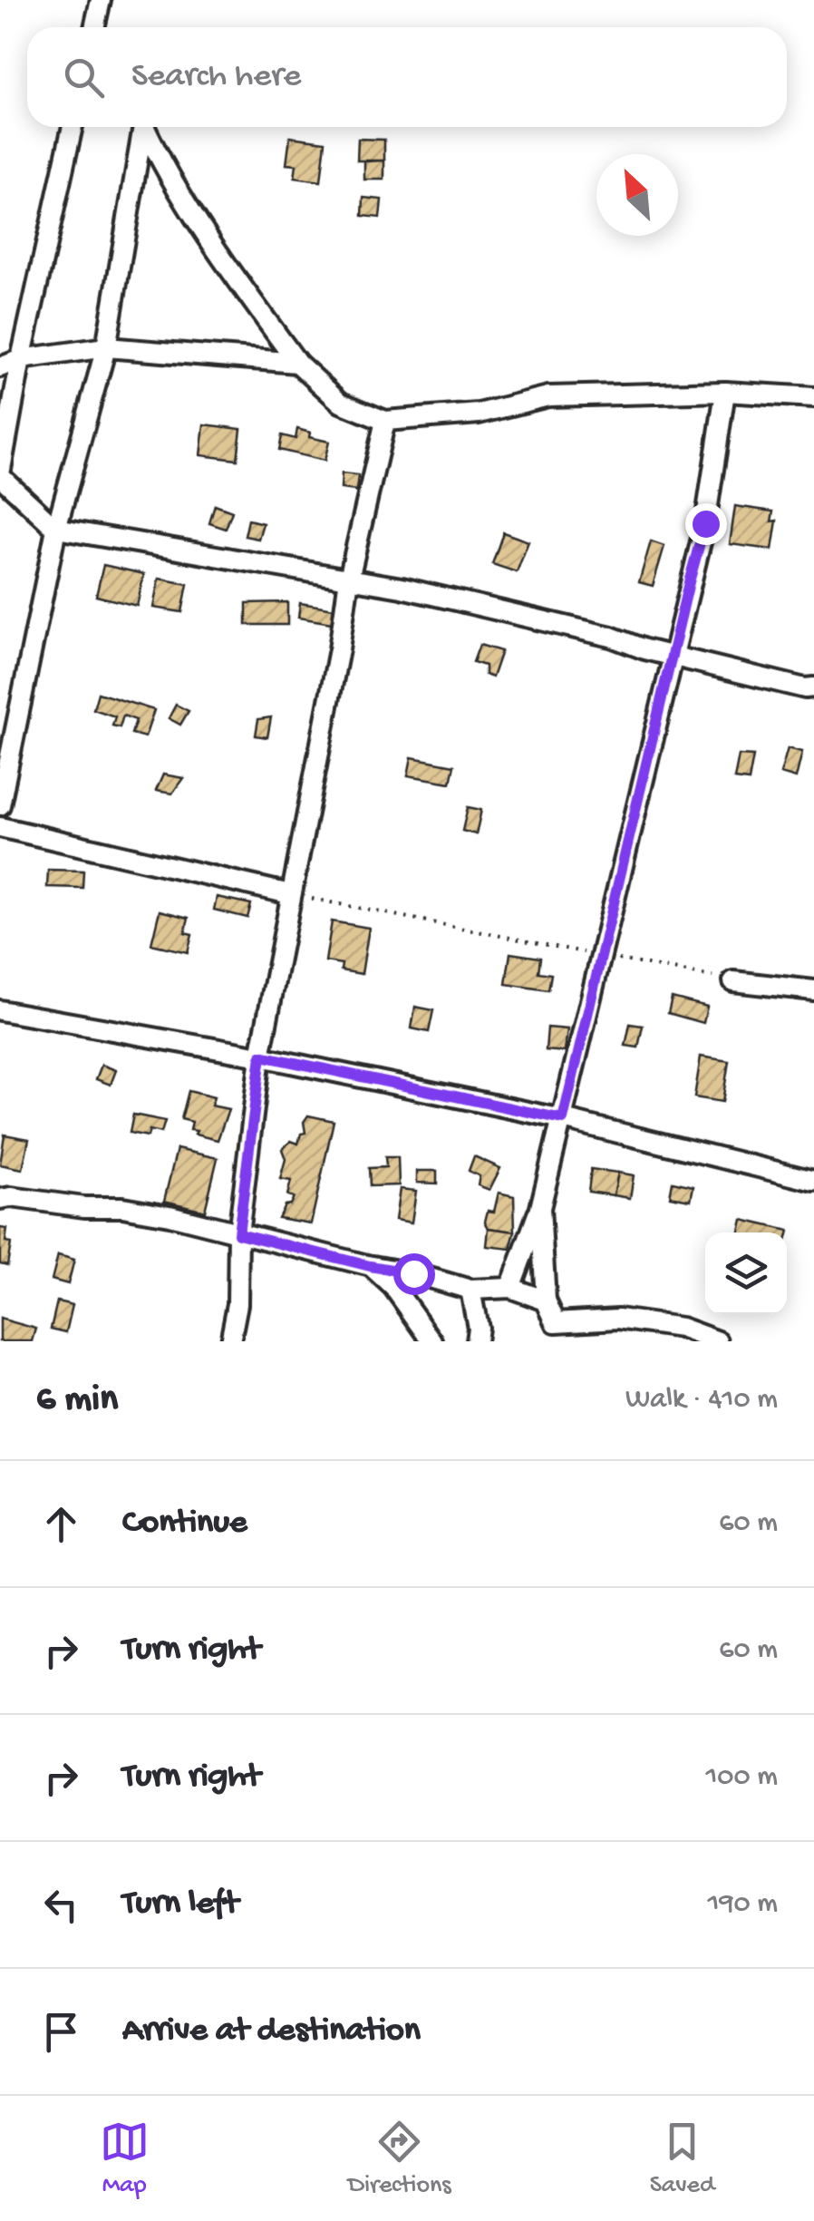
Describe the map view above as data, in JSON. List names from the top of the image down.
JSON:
{
  "north": "top left",
  "page": {
    "search": "Search here",
    "heading": ["6 min", "Walk · 410 m"],
    "list": [
      ["Continue", "60 m"],
      ["Turn right", "60 m"],
      ["Turn right", "100 m"],
      ["Turn left", "190 m"],
      "Arrive at destination"
    ],
    "nav": ["Map", "Directions", "Saved"]
  }
}
